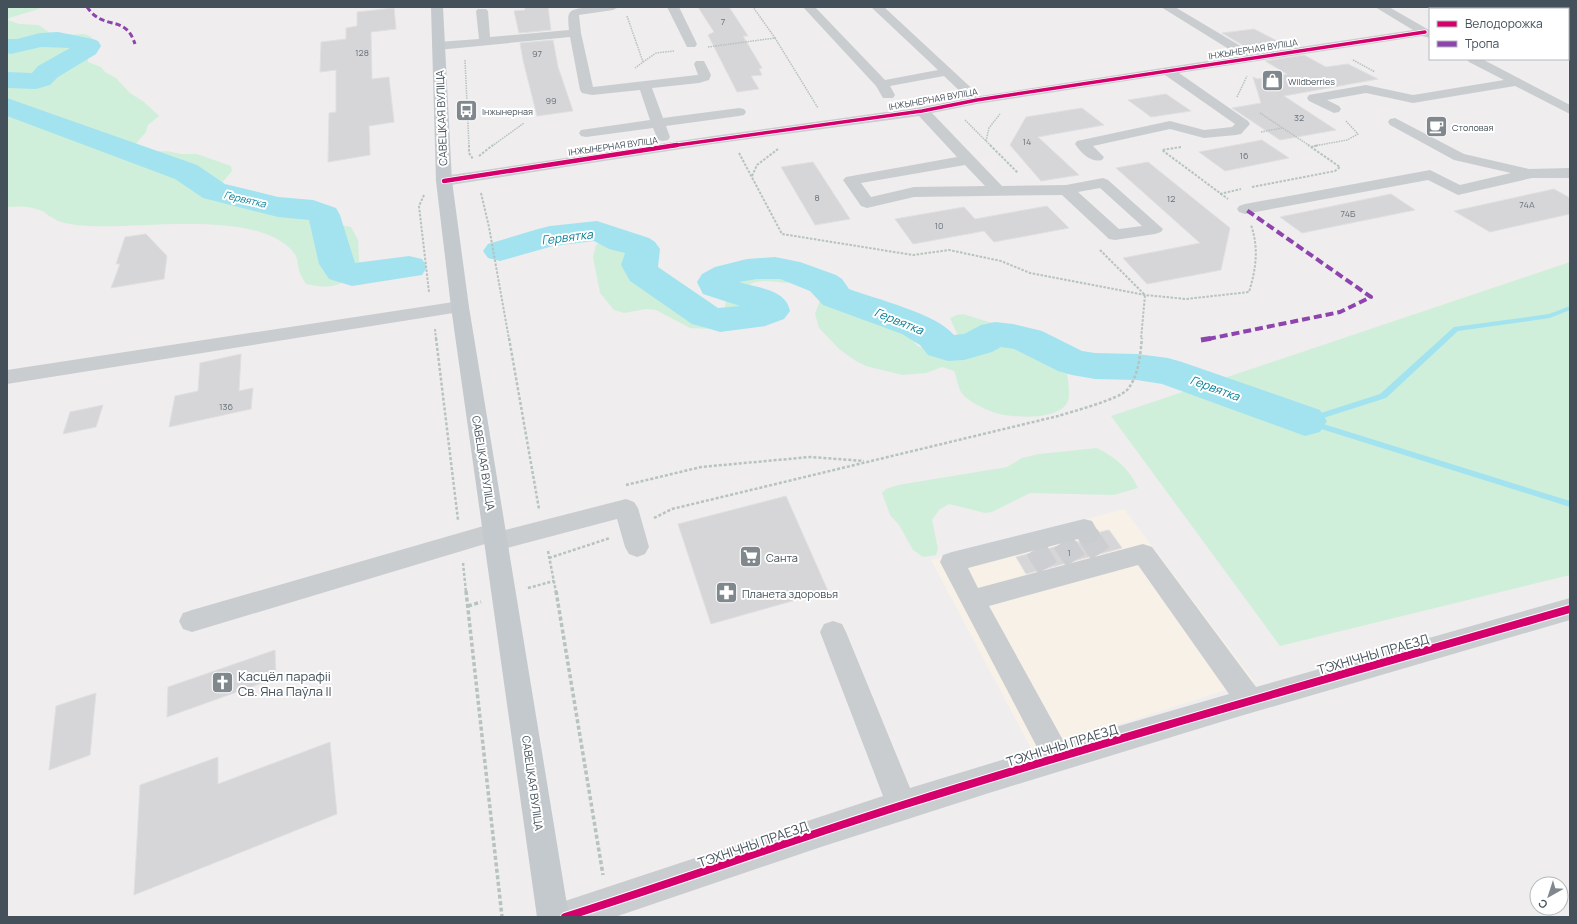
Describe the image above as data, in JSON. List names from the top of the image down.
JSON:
{
  "streets": {
    "main road": ["САВЕЦКАЯ ВУЛІЦА"],
    "street": ["ІНЖЫНЕРНАЯ ВУЛІЦА", "ТЭХНІЧНЫ ПРАЕЗД"]
  },
  "crossings": [
    ["ІНЖЫНЕРНАЯ ВУЛІЦА", "САВЕЦКАЯ ВУЛІЦА"]
  ],
  "water": ["Гервятка"],
  "places": {
    "shop": ["Wildberries"],
    "bus stop": ["Інжынерная"],
    "cafe": ["Столовая"],
    "supermarket": ["Санта"],
    "pharmacy": ["Планета здоровья"],
    "church": ["Касцёл парафіі Св. Яна Паўла II"]
  },
  "house_numbers": [
    "7",
    "128",
    "97",
    "99",
    "32",
    "14",
    "16",
    "8",
    "12",
    "74А",
    "74Б",
    "10",
    "136",
    "1"
  ],
  "legend": ["Велодорожка", "Тропа"],
  "north": "bottom left"
}
